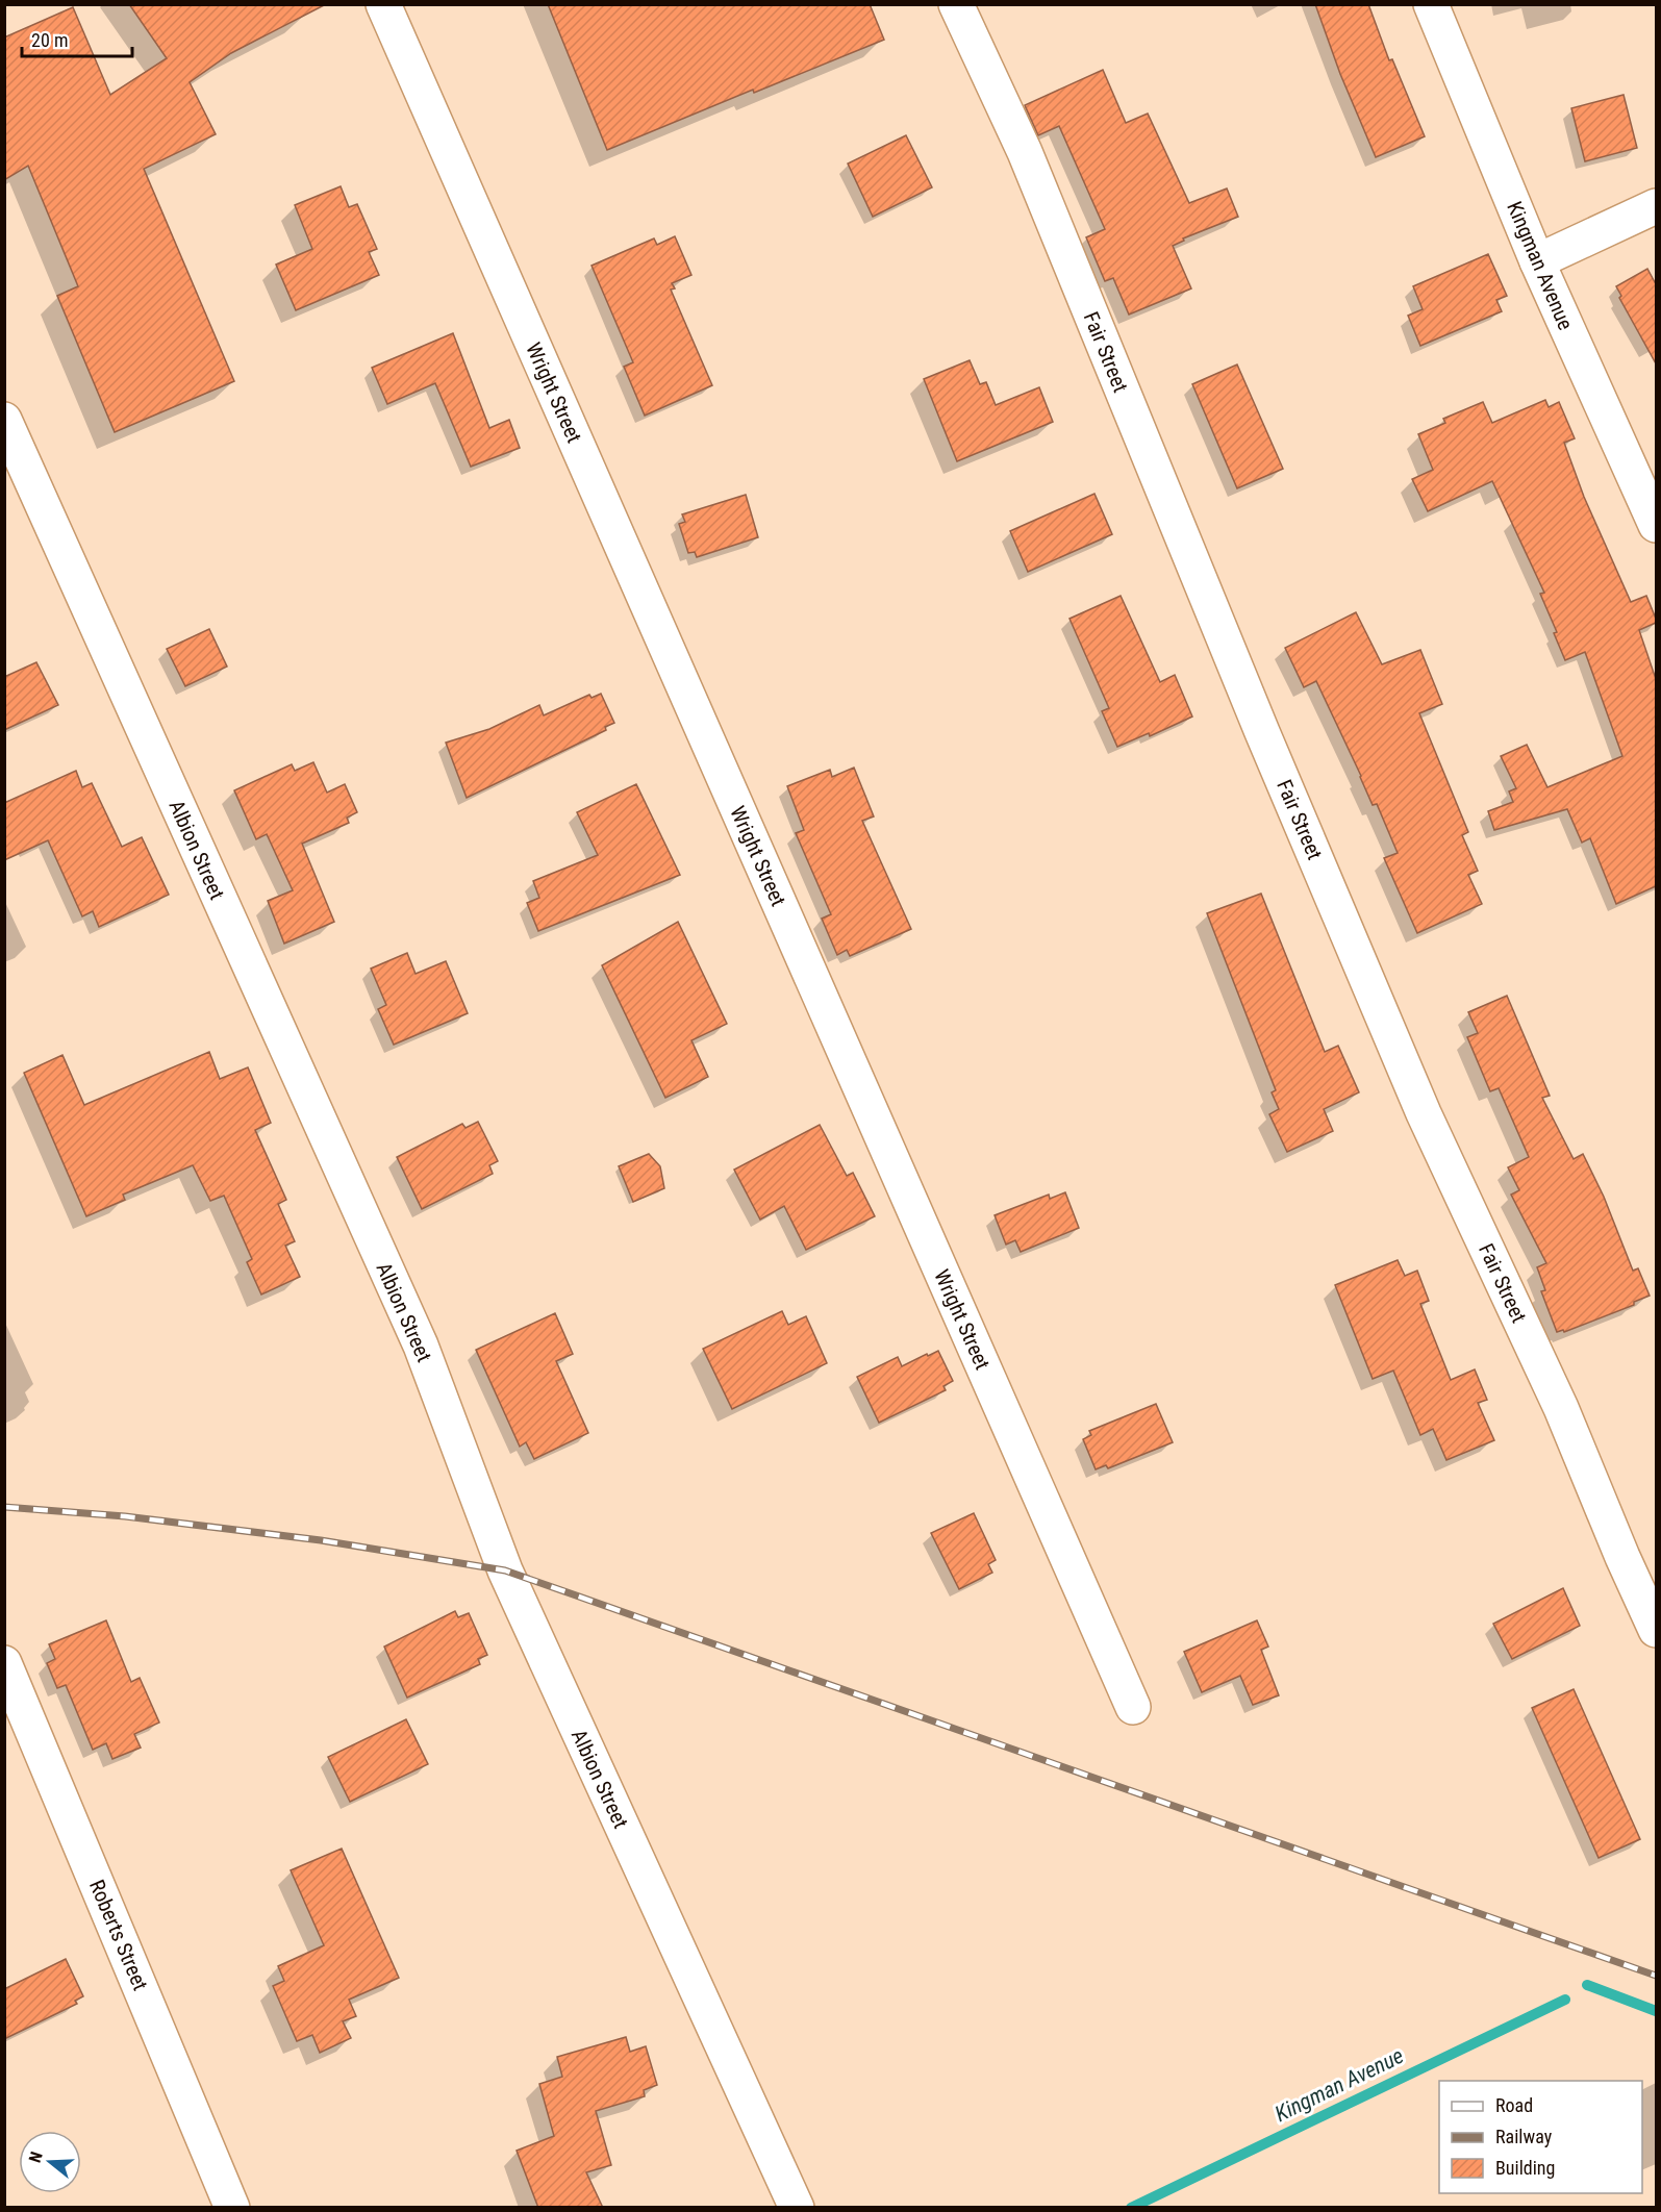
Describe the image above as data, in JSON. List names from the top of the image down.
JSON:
{
  "streets": {
    "street": [
      "Kingman Avenue",
      "Fair Street",
      "Wright Street",
      "Albion Street",
      "Roberts Street"
    ]
  },
  "water": ["Kingman Avenue"],
  "legend": ["Road", "Railway", "Building"],
  "scale_bar": "20 m",
  "north": "left"
}
